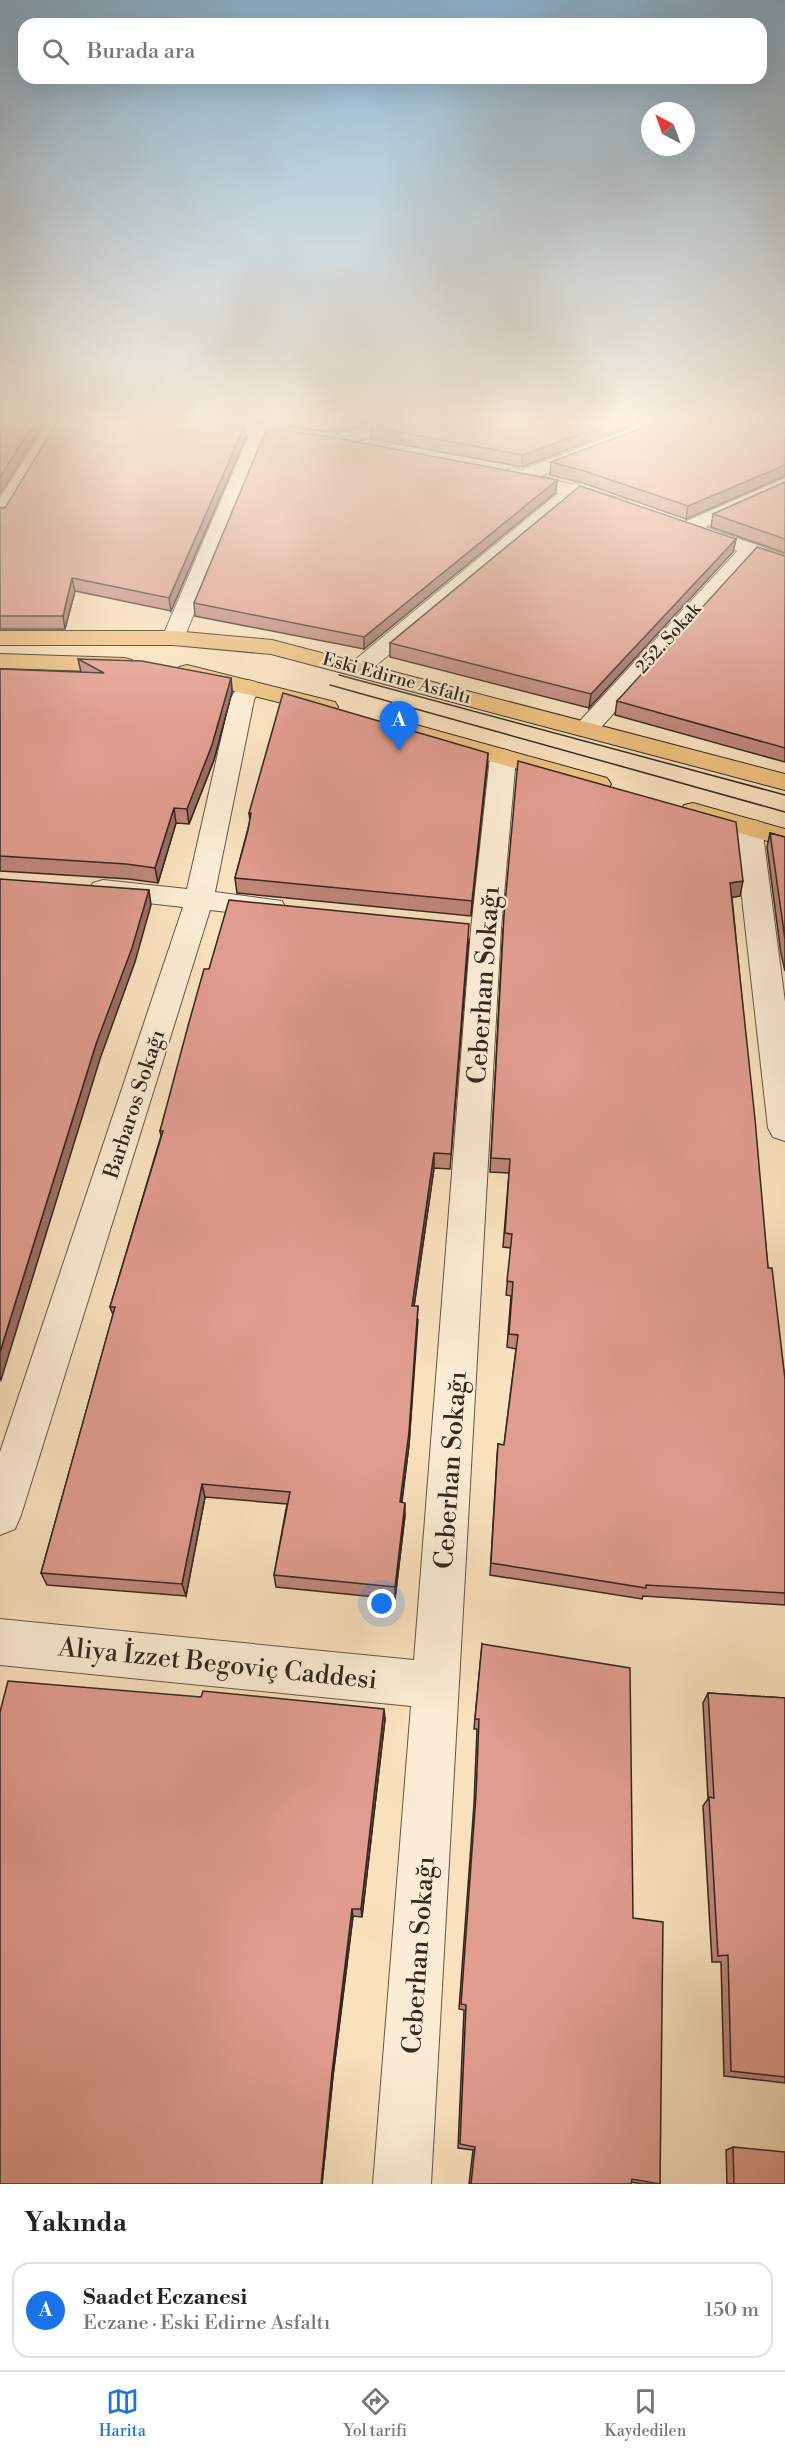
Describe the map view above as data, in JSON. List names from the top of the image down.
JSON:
{
  "streets": {
    "main road": ["Eski Edirne Asfaltı"],
    "street": [
      "252. Sokak",
      "Ceberhan Sokağı",
      "Barbaros Sokağı",
      "Aliya İzzet Begoviç Caddesi"
    ]
  },
  "crossings": [
    ["252. Sokak", "Eski Edirne Asfaltı"],
    ["Ceberhan Sokağı", "Aliya İzzet Begoviç Caddesi"]
  ],
  "north": "top left",
  "page": {
    "search": "Burada ara",
    "pins": "A",
    "heading": "Yakında",
    "list": [
      {
        "mark": "A",
        "name": "Saadet Eczanesi",
        "note": "Eczane · Eski Edirne Asfaltı",
        "value": "150 m"
      }
    ],
    "nav": ["Harita", "Yol tarifi", "Kaydedilen"]
  }
}
